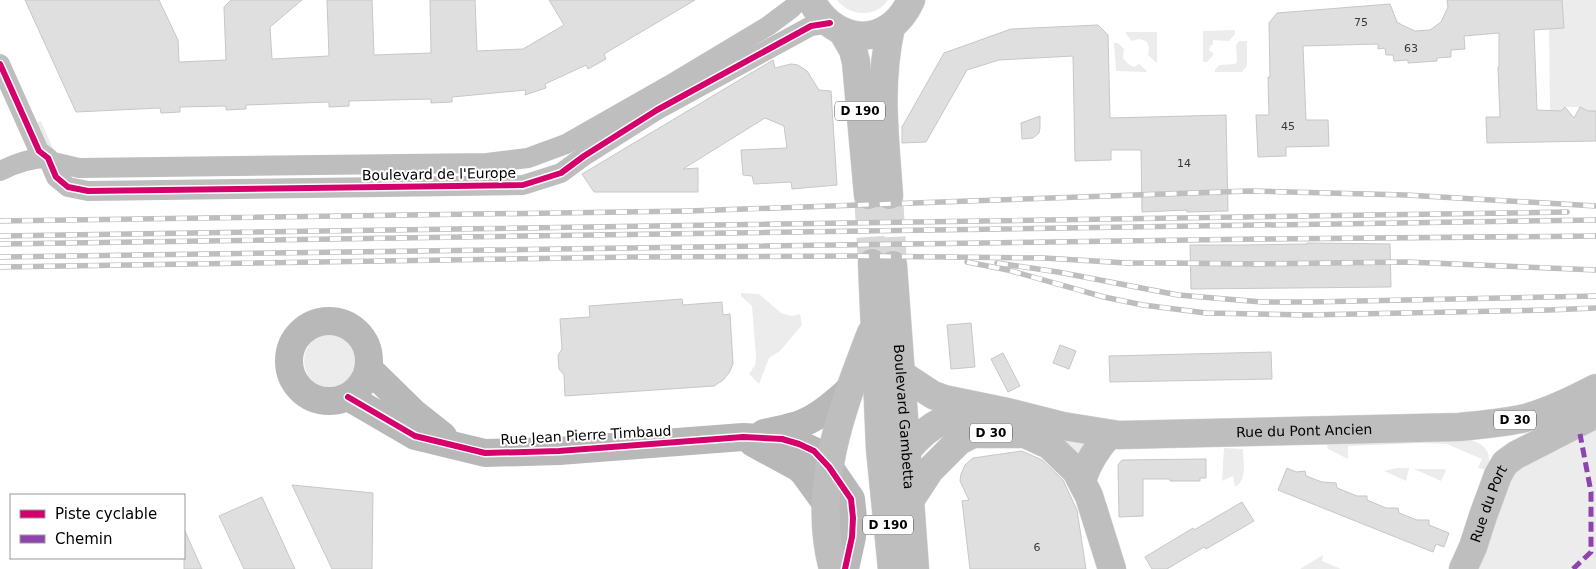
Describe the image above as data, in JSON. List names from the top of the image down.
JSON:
{
  "streets": {
    "main road": [
      "D 190",
      "Boulevard Gambetta",
      "D 30",
      "Rue du Pont Ancien",
      "Rue du Port"
    ],
    "street": ["Boulevard de l'Europe", "Rue Jean Pierre Timbaud"]
  },
  "crossings": [
    ["D 190", "Boulevard de l'Europe"],
    ["Boulevard Gambetta", "D 30"],
    ["Boulevard Gambetta", "Rue du Pont Ancien"],
    ["D 30", "Rue du Pont Ancien"],
    ["D 30", "Rue du Port"]
  ],
  "house_numbers": [
    "75",
    "63",
    "45",
    "14",
    "6"
  ],
  "legend": ["Piste cyclable", "Chemin"]
}
